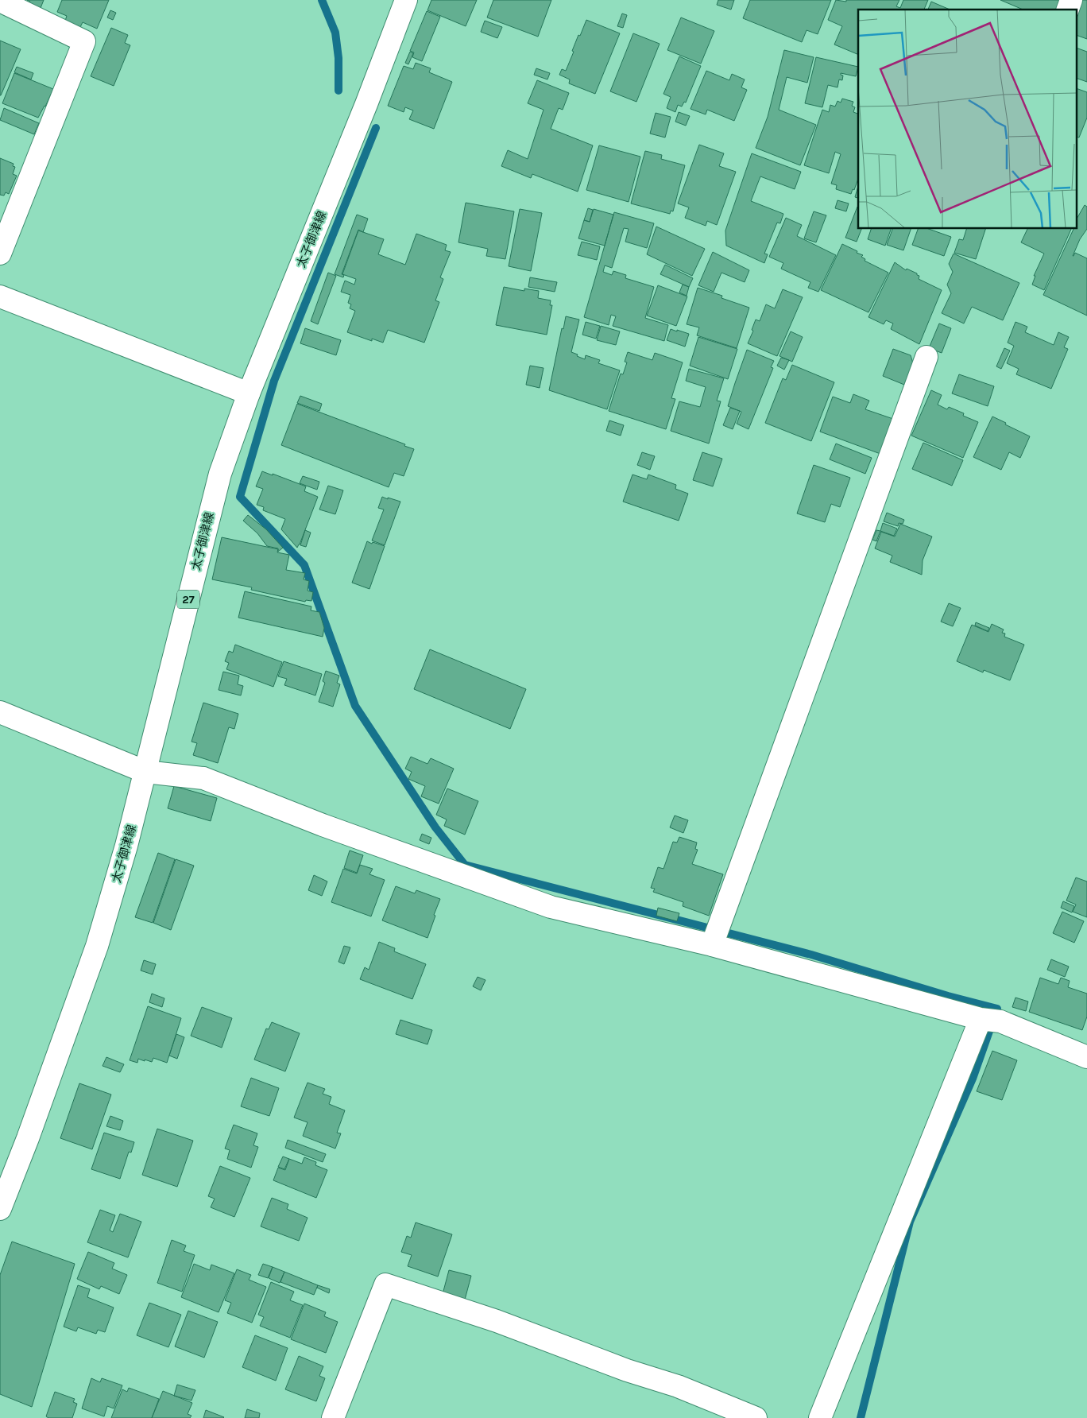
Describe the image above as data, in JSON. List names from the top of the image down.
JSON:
{
  "streets": {
    "street": ["太子御津線", "27"]
  }
}
